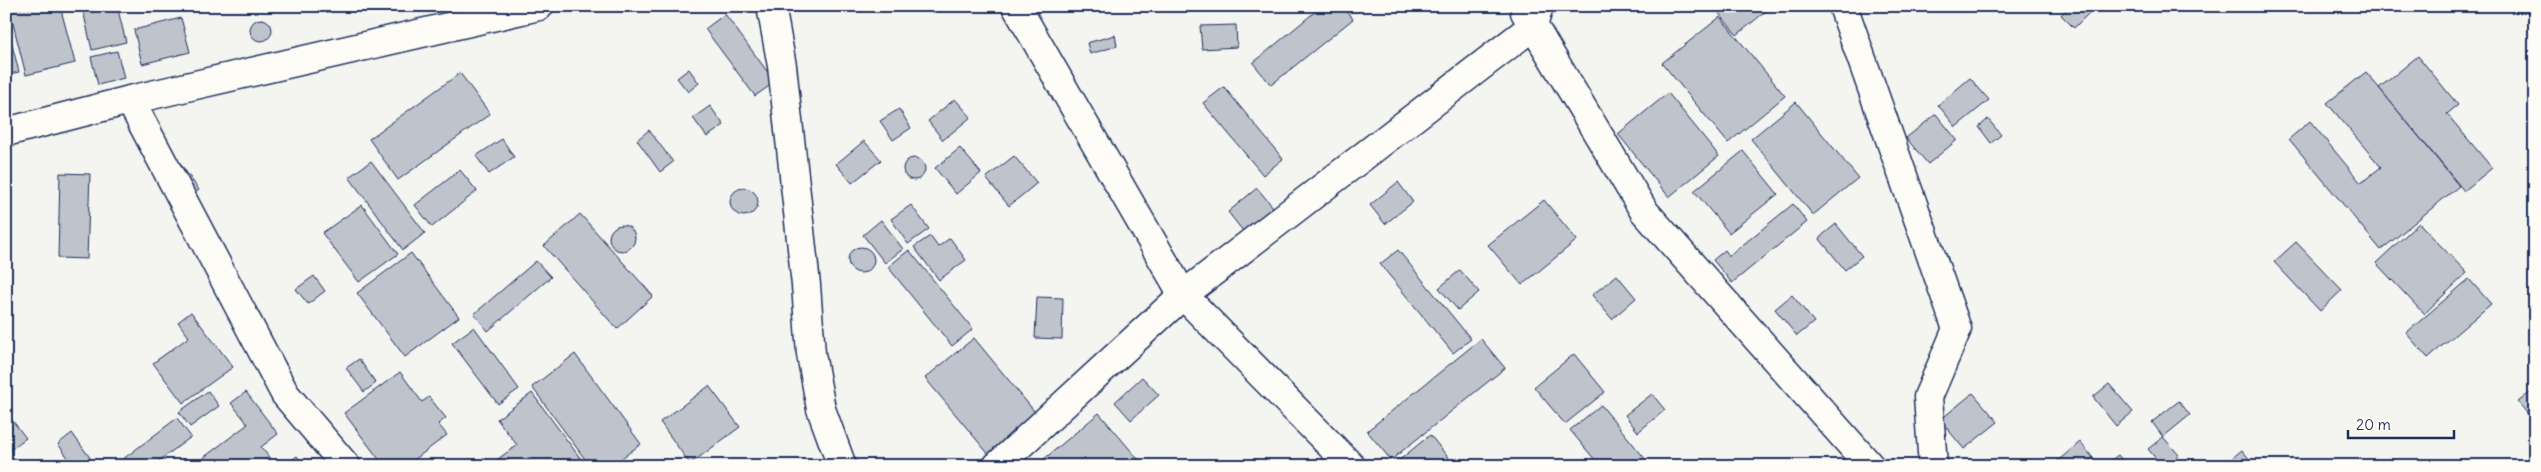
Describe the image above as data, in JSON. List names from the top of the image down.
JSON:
{
  "scale_bar": "20 m"
}
